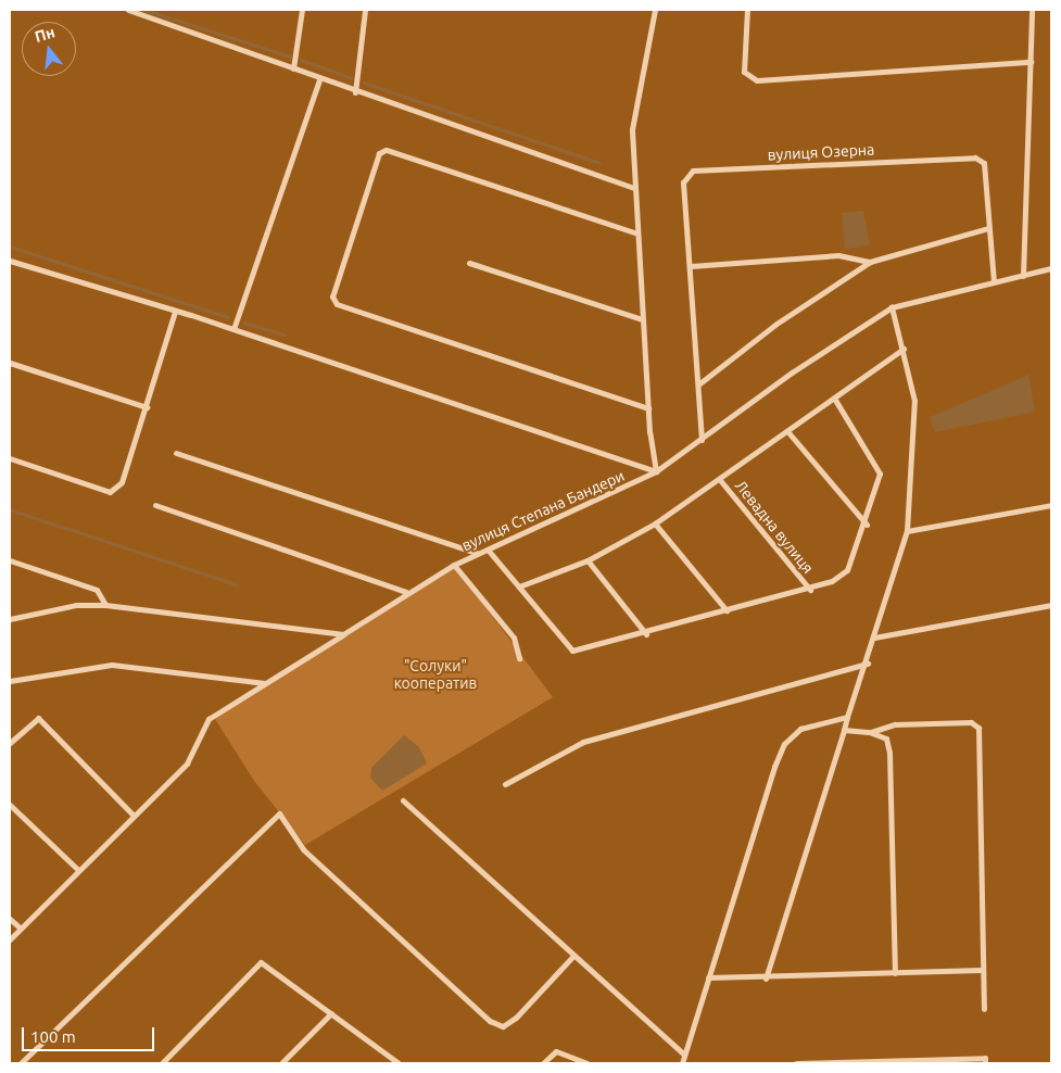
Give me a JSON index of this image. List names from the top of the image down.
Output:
{
  "streets": {
    "street": ["вулиця Озерна", "вулиця Степана Бандери", "Левадна вулиця"]
  },
  "crossings": [
    ["вулиця Озерна", "вулиця Степана Бандери"],
    ["вулиця Степана Бандери", "Левадна вулиця"]
  ],
  "parks": ["\"Солуки\" кооператив"],
  "scale_bar": "100 m",
  "north": "top"
}
